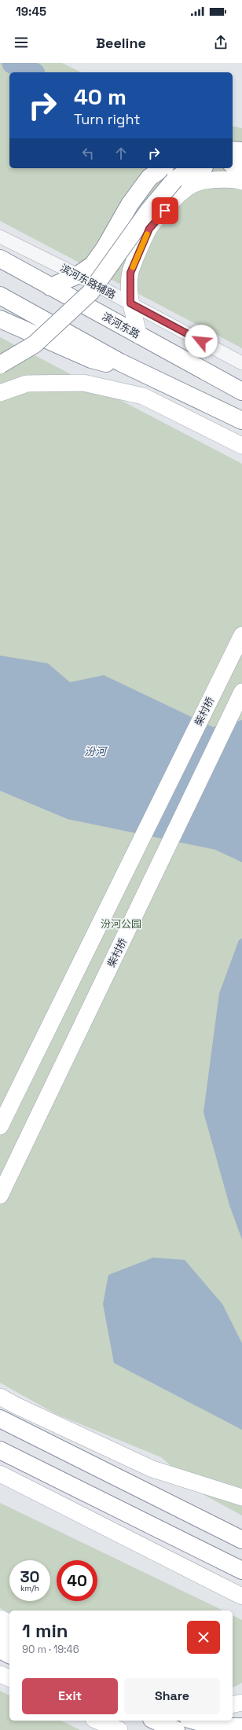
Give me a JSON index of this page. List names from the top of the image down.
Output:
{
  "streets": {
    "highway": ["滨河东路"],
    "main road": ["柴村桥"],
    "street": ["滨河东路辅路"]
  },
  "water": ["汾河"],
  "parks": ["汾河公园"],
  "page": {
    "status": "19:45",
    "header": "Beeline",
    "turn": ["40 m", "Turn right"],
    "speed": "30 km/h",
    "limit": "40",
    "heading": ["1 min", "90 m · 19:46"],
    "buttons": ["Exit", "Share"]
  }
}
